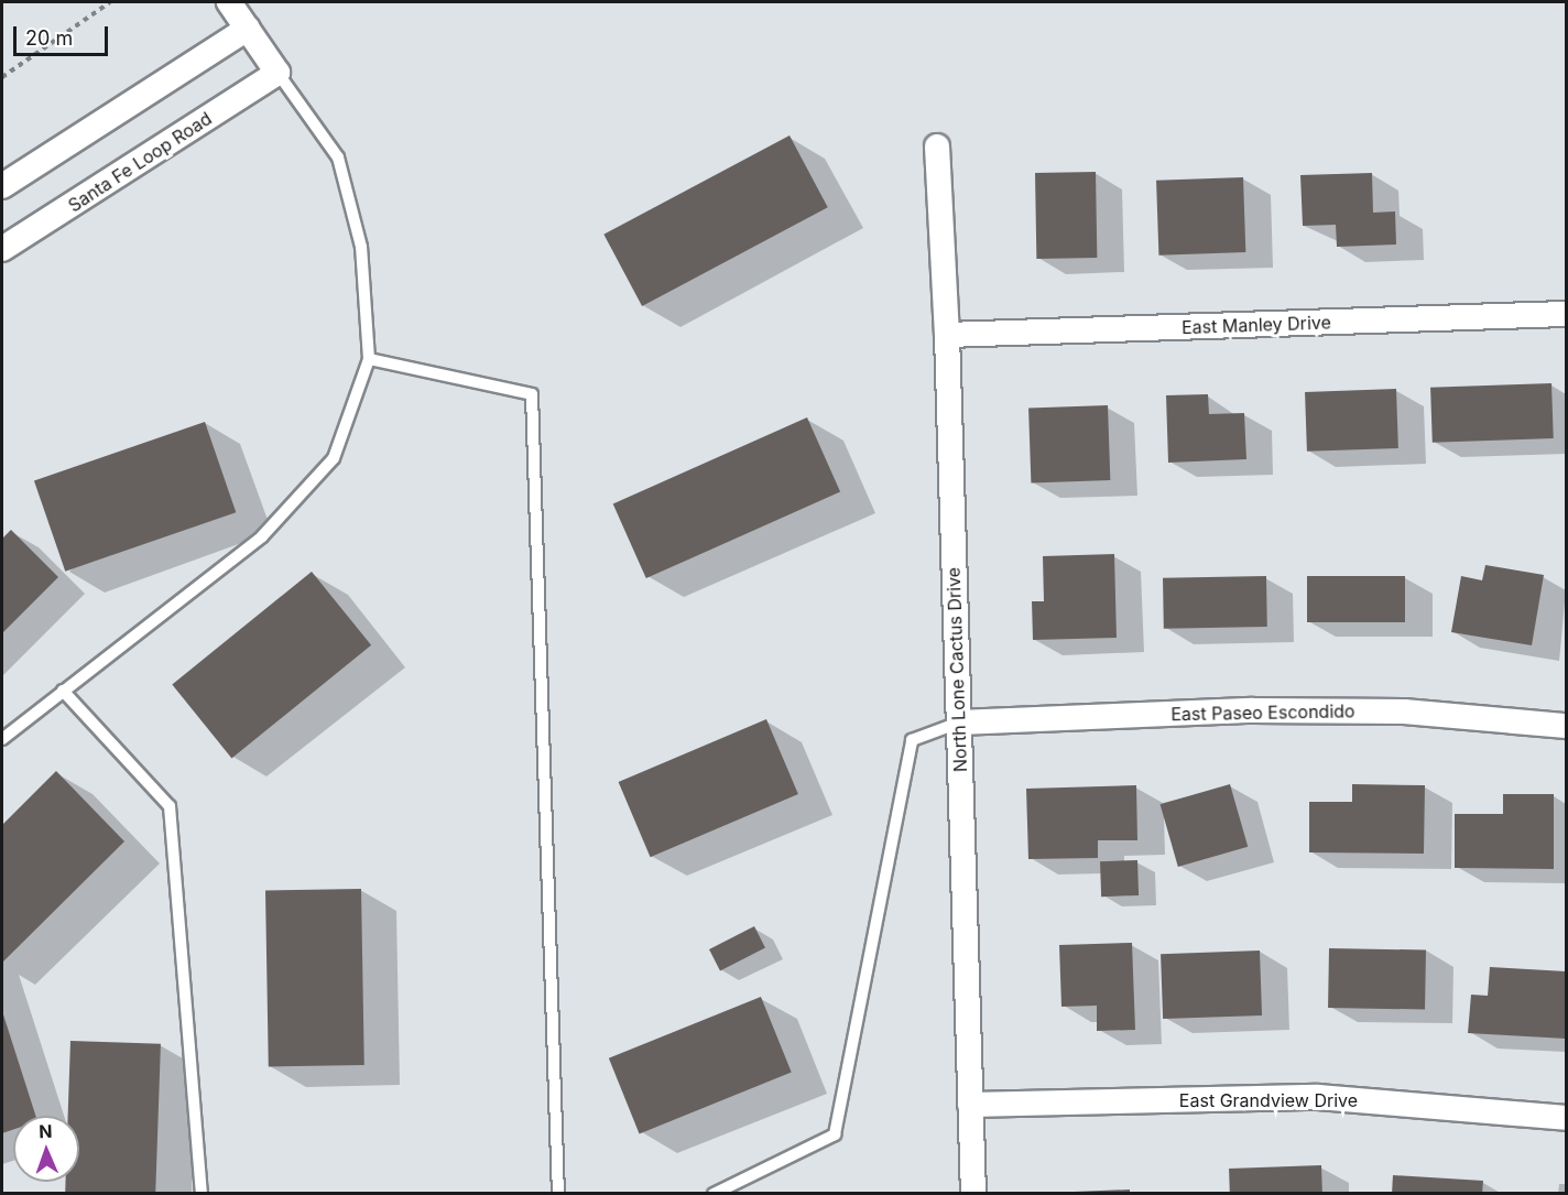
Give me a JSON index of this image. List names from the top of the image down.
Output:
{
  "streets": {
    "street": [
      "Santa Fe Loop Road",
      "East Manley Drive",
      "North Lone Cactus Drive",
      "East Paseo Escondido",
      "East Grandview Drive"
    ]
  },
  "crossings": [
    ["East Manley Drive", "North Lone Cactus Drive"],
    ["North Lone Cactus Drive", "East Paseo Escondido"],
    ["North Lone Cactus Drive", "East Grandview Drive"]
  ],
  "scale_bar": "20 m",
  "north": "top"
}
